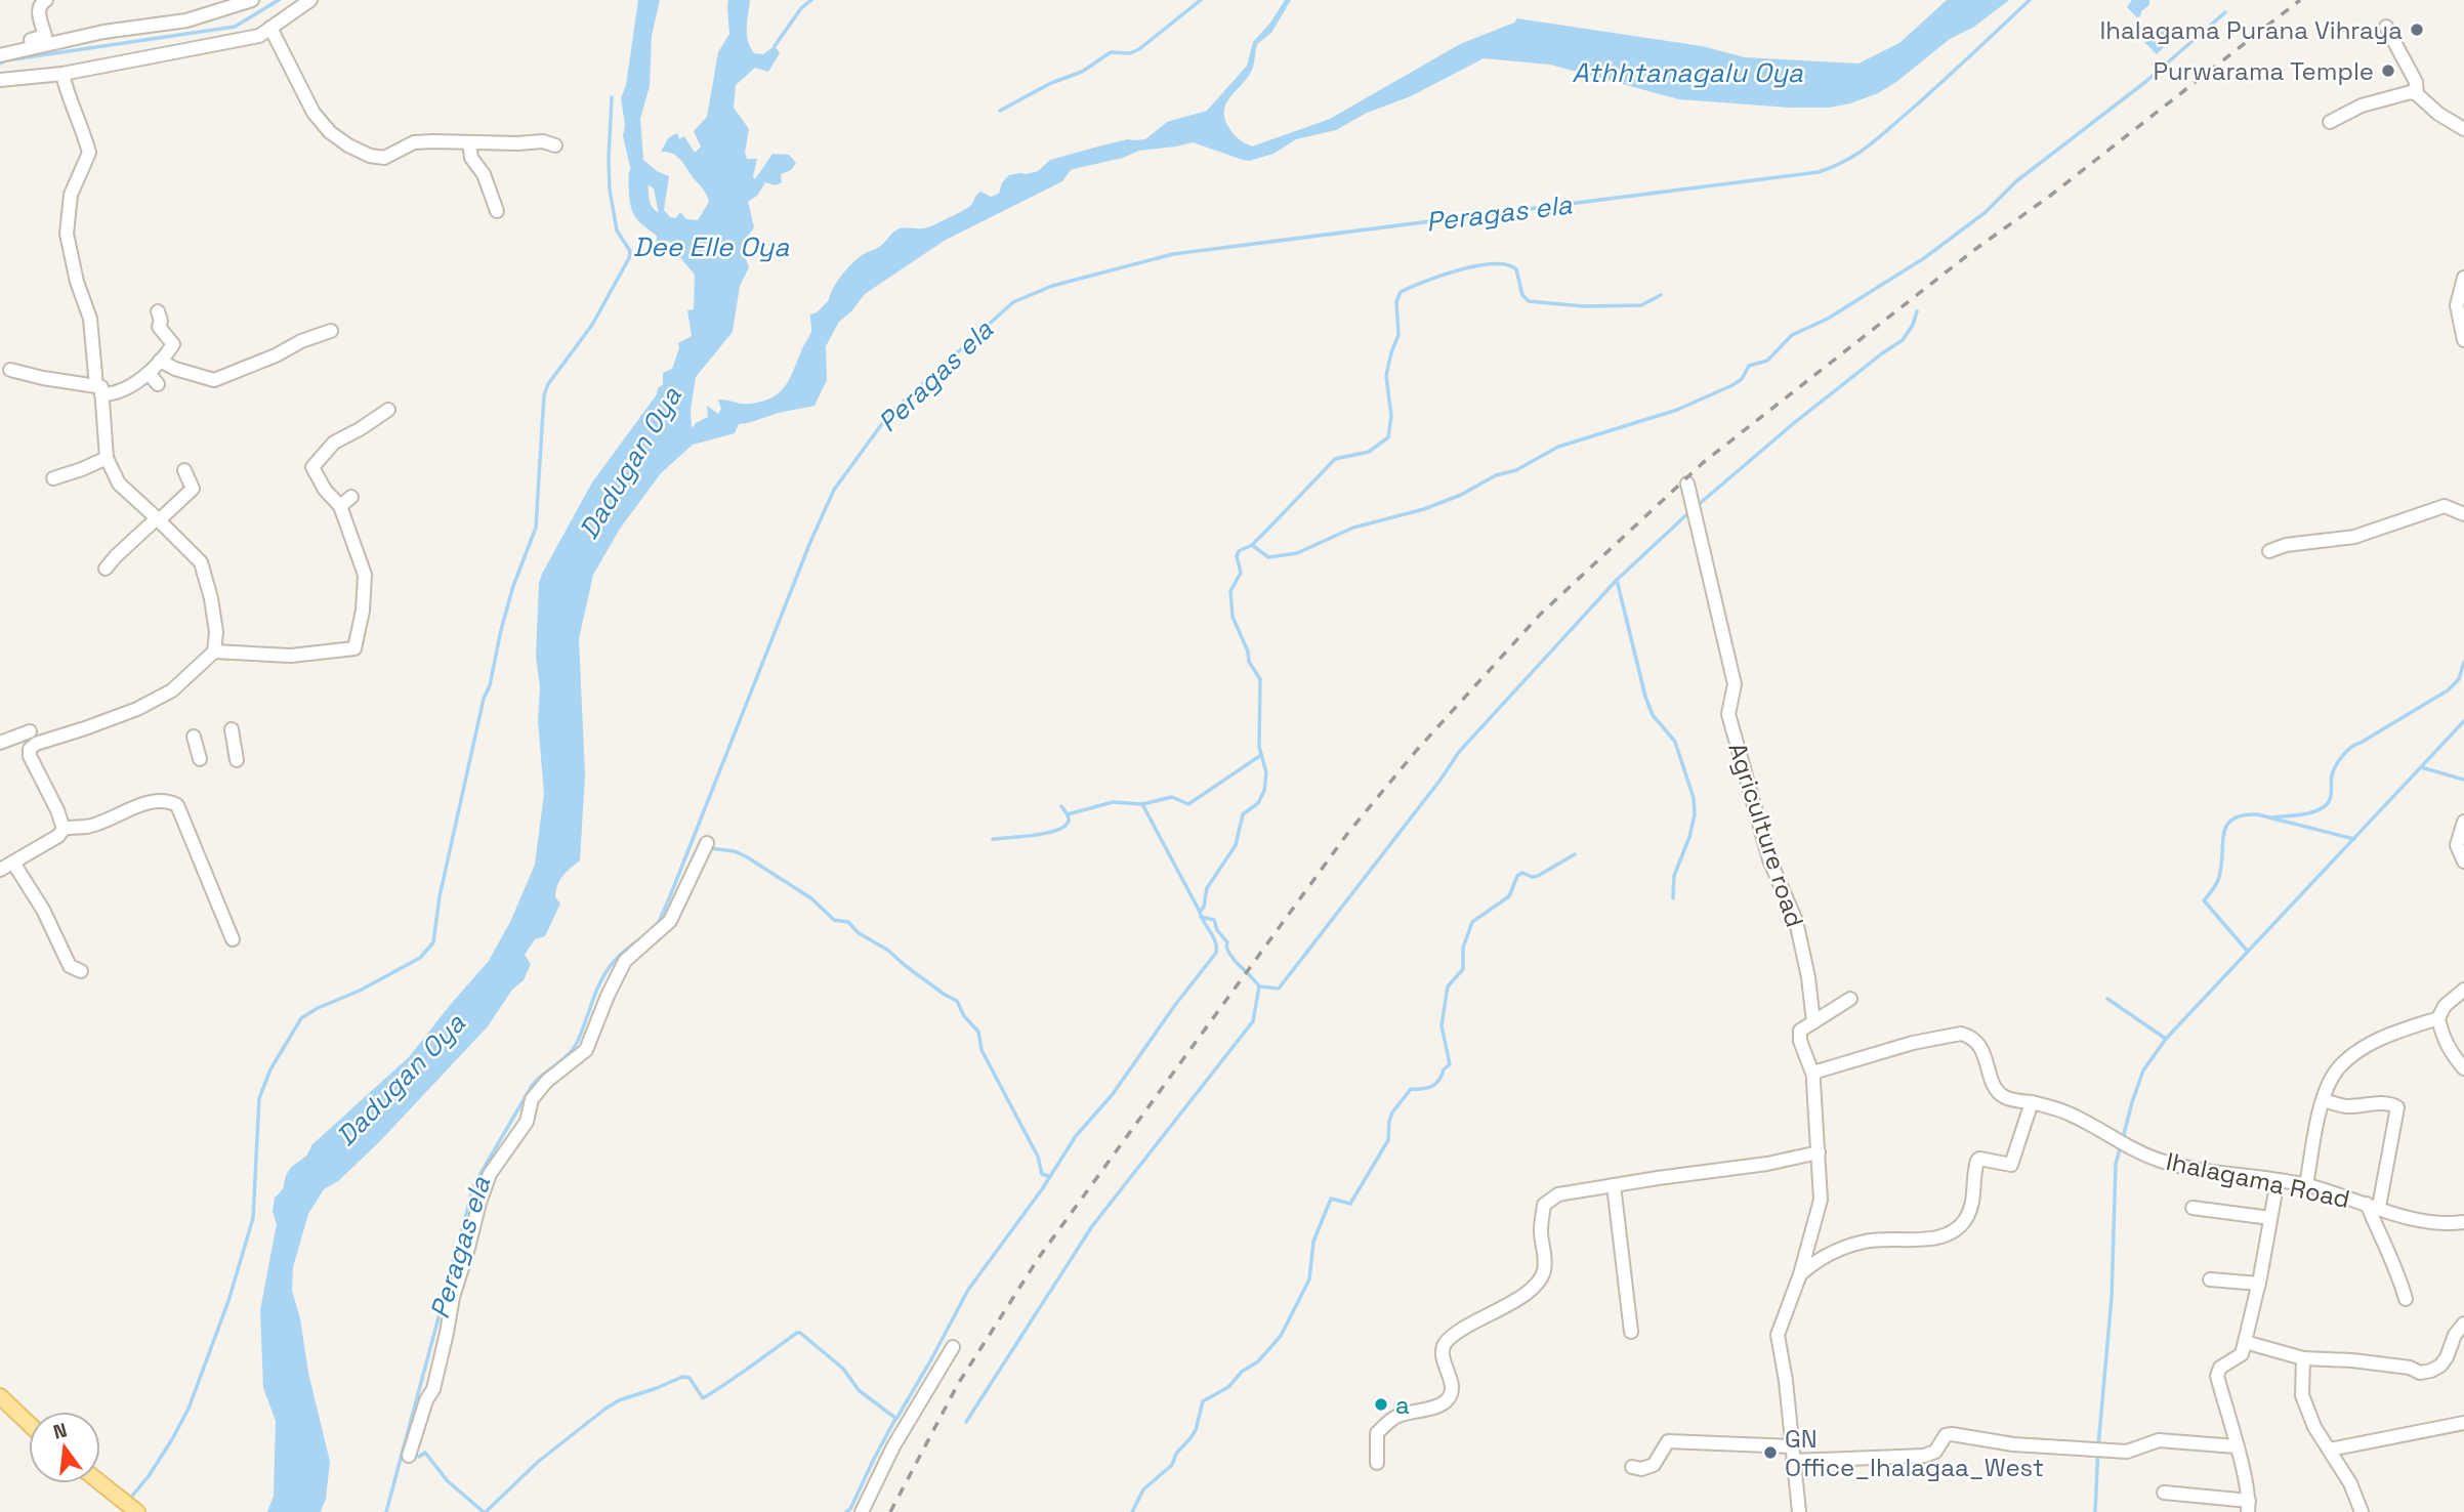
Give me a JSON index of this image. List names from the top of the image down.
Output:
{
  "streets": {
    "street": ["Agriculture road", "Ihalagama Road"]
  },
  "water": [
    "Athhtanagalu Oya",
    "Peragas ela",
    "Dee Elle Oya",
    "Dadugan Oya"
  ],
  "places": [
    "Ihalagama Purana Vihraya",
    "Purwarama Temple",
    "a",
    "GN Office_Ihalagaa_West"
  ],
  "north": "top"
}
